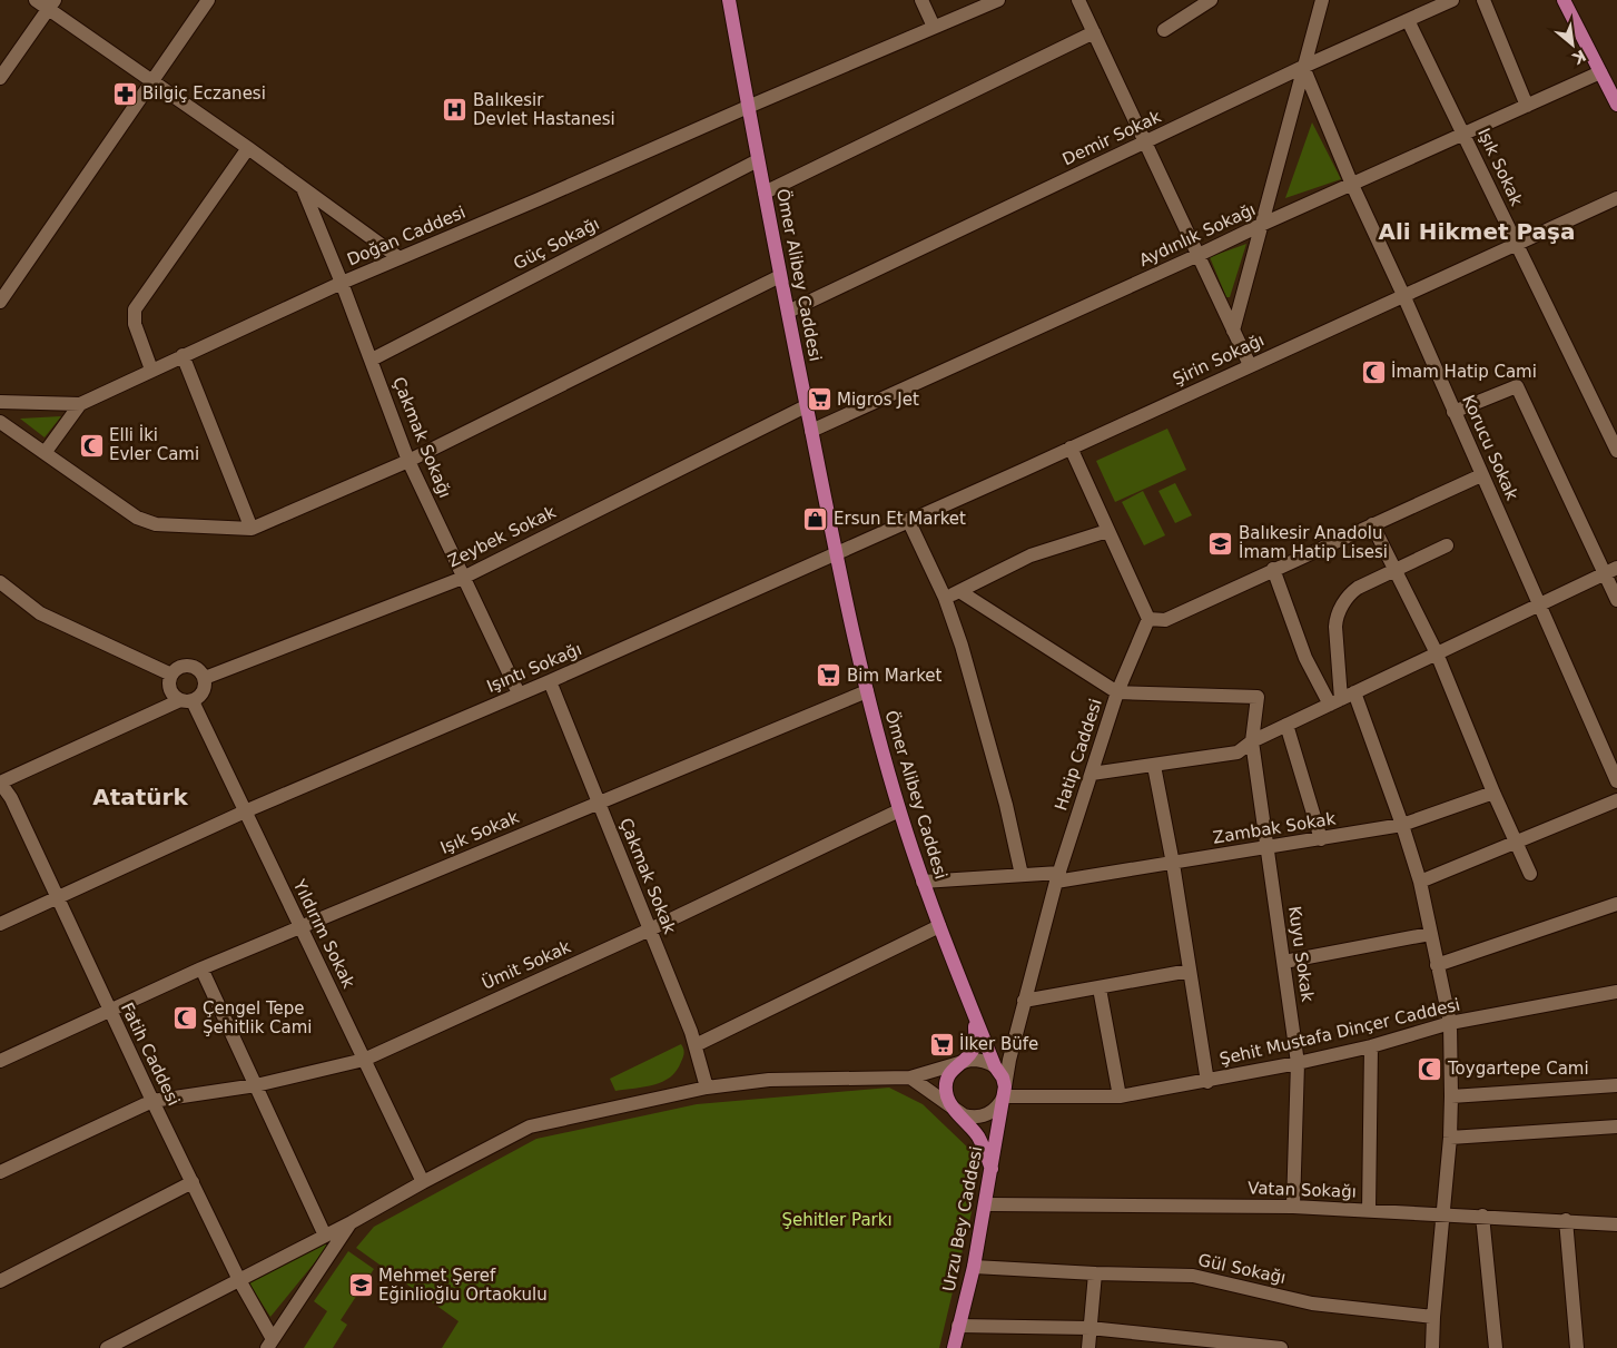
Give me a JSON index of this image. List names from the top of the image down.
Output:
{
  "streets": {
    "main road": ["Ömer Alibey Caddesi", "Urzu Bey Caddesi"],
    "street": [
      "Demir Sokak",
      "Işık Sokak",
      "Aydınlık Sokağı",
      "Doğan Caddesi",
      "Güç Sokağı",
      "Şirin Sokağı",
      "Çakmak Sokağı",
      "Korucu Sokak",
      "Zeybek Sokak",
      "Işıntı Sokağı",
      "Hatip Caddesi",
      "Zambak Sokak",
      "Çakmak Sokak",
      "Yıldırım Sokak",
      "Kuyu Sokak",
      "Ümit Sokak",
      "Şehit Mustafa Dinçer Caddesi",
      "Fatih Caddesi",
      "Vatan Sokağı",
      "Gül Sokağı"
    ]
  },
  "crossings": [
    ["Demir Sokak", "Işık Sokak"],
    ["Demir Sokak", "Ömer Alibey Caddesi"],
    ["Demir Sokak", "Korucu Sokak"],
    ["Işık Sokak", "Aydınlık Sokağı"],
    ["Işık Sokak", "Ömer Alibey Caddesi"],
    ["Işık Sokak", "Şirin Sokağı"],
    ["Işık Sokak", "Çakmak Sokak"],
    ["Işık Sokak", "Yıldırım Sokak"],
    ["Işık Sokak", "Fatih Caddesi"],
    ["Aydınlık Sokağı", "Ömer Alibey Caddesi"],
    ["Aydınlık Sokağı", "Korucu Sokak"],
    ["Doğan Caddesi", "Ömer Alibey Caddesi"],
    ["Doğan Caddesi", "Çakmak Sokağı"],
    ["Güç Sokağı", "Ömer Alibey Caddesi"],
    ["Güç Sokağı", "Çakmak Sokağı"],
    ["Ömer Alibey Caddesi", "Şirin Sokağı"],
    ["Ömer Alibey Caddesi", "Zeybek Sokak"],
    ["Ömer Alibey Caddesi", "Işıntı Sokağı"],
    ["Ömer Alibey Caddesi", "Hatip Caddesi"],
    ["Ömer Alibey Caddesi", "Zambak Sokak"],
    ["Ömer Alibey Caddesi", "Ümit Sokak"],
    ["Ömer Alibey Caddesi", "Şehit Mustafa Dinçer Caddesi"],
    ["Ömer Alibey Caddesi", "Urzu Bey Caddesi"],
    ["Şirin Sokağı", "Korucu Sokak"],
    ["Şirin Sokağı", "Işıntı Sokağı"],
    ["Çakmak Sokağı", "Zeybek Sokak"],
    ["Çakmak Sokağı", "Işıntı Sokağı"],
    ["Zeybek Sokak", "Yıldırım Sokak"],
    ["Işıntı Sokağı", "Çakmak Sokak"],
    ["Işıntı Sokağı", "Yıldırım Sokak"],
    ["Işıntı Sokağı", "Fatih Caddesi"],
    ["Hatip Caddesi", "Zambak Sokak"],
    ["Hatip Caddesi", "Kuyu Sokak"],
    ["Hatip Caddesi", "Şehit Mustafa Dinçer Caddesi"],
    ["Hatip Caddesi", "Urzu Bey Caddesi"],
    ["Zambak Sokak", "Kuyu Sokak"],
    ["Çakmak Sokak", "Ümit Sokak"],
    ["Yıldırım Sokak", "Ümit Sokak"],
    ["Kuyu Sokak", "Şehit Mustafa Dinçer Caddesi"],
    ["Kuyu Sokak", "Vatan Sokağı"],
    ["Ümit Sokak", "Fatih Caddesi"],
    ["Şehit Mustafa Dinçer Caddesi", "Urzu Bey Caddesi"],
    ["Vatan Sokağı", "Urzu Bey Caddesi"],
    ["Urzu Bey Caddesi", "Gül Sokağı"]
  ],
  "districts": ["Ali Hikmet Paşa", "Atatürk"],
  "parks": ["Şehitler Parkı"],
  "places": {
    "pharmacy": ["Bilgiç Eczanesi"],
    "hospital": ["Balıkesir Devlet Hastanesi"],
    "mosque": [
      "İmam Hatip Cami",
      "Elli İki Evler Cami",
      "Çengel Tepe Şehitlik Cami",
      "Toygartepe Cami"
    ],
    "supermarket": ["Migros Jet", "Bim Market", "İlker Büfe"],
    "shop": ["Ersun Et Market"],
    "school or university": ["Balıkesir Anadolu İmam Hatip Lisesi", "Mehmet Şeref Eğinlioğlu Ortaokulu"]
  },
  "north": "bottom right"
}
